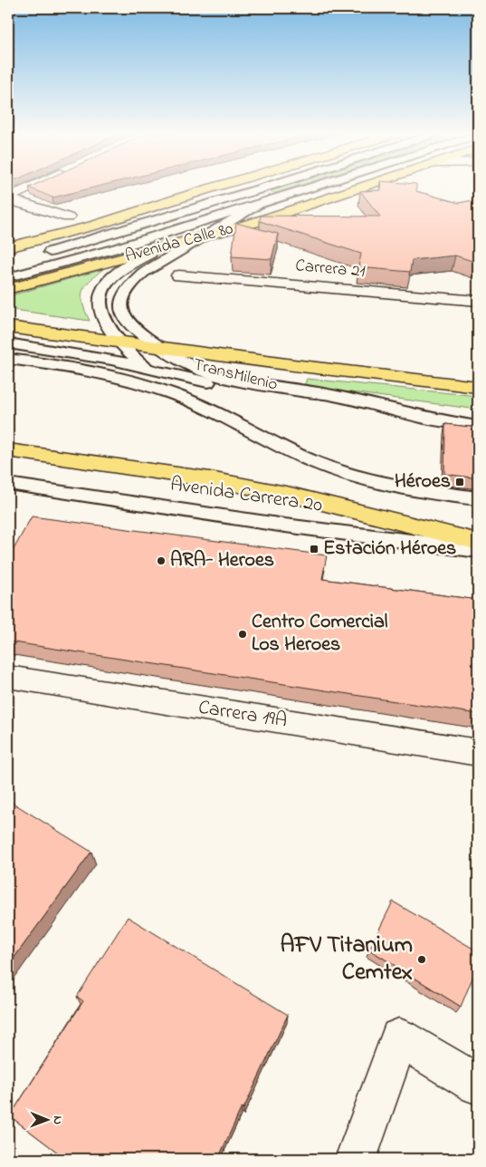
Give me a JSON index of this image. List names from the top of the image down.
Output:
{
  "streets": {
    "highway": ["Avenida Calle 80"],
    "street": ["Carrera 21", "Carrera 19A"],
    "lane": ["TransMilenio", "Avenida Carrera 20"]
  },
  "crossings": [
    ["Avenida Calle 80", "TransMilenio"]
  ],
  "places": {
    "transit": ["Héroes", "Estación Héroes"],
    "other": ["ARA- Heroes", "Centro Comercial Los Heroes", "AFV Titanium Cemtex"]
  },
  "north": "right"
}
